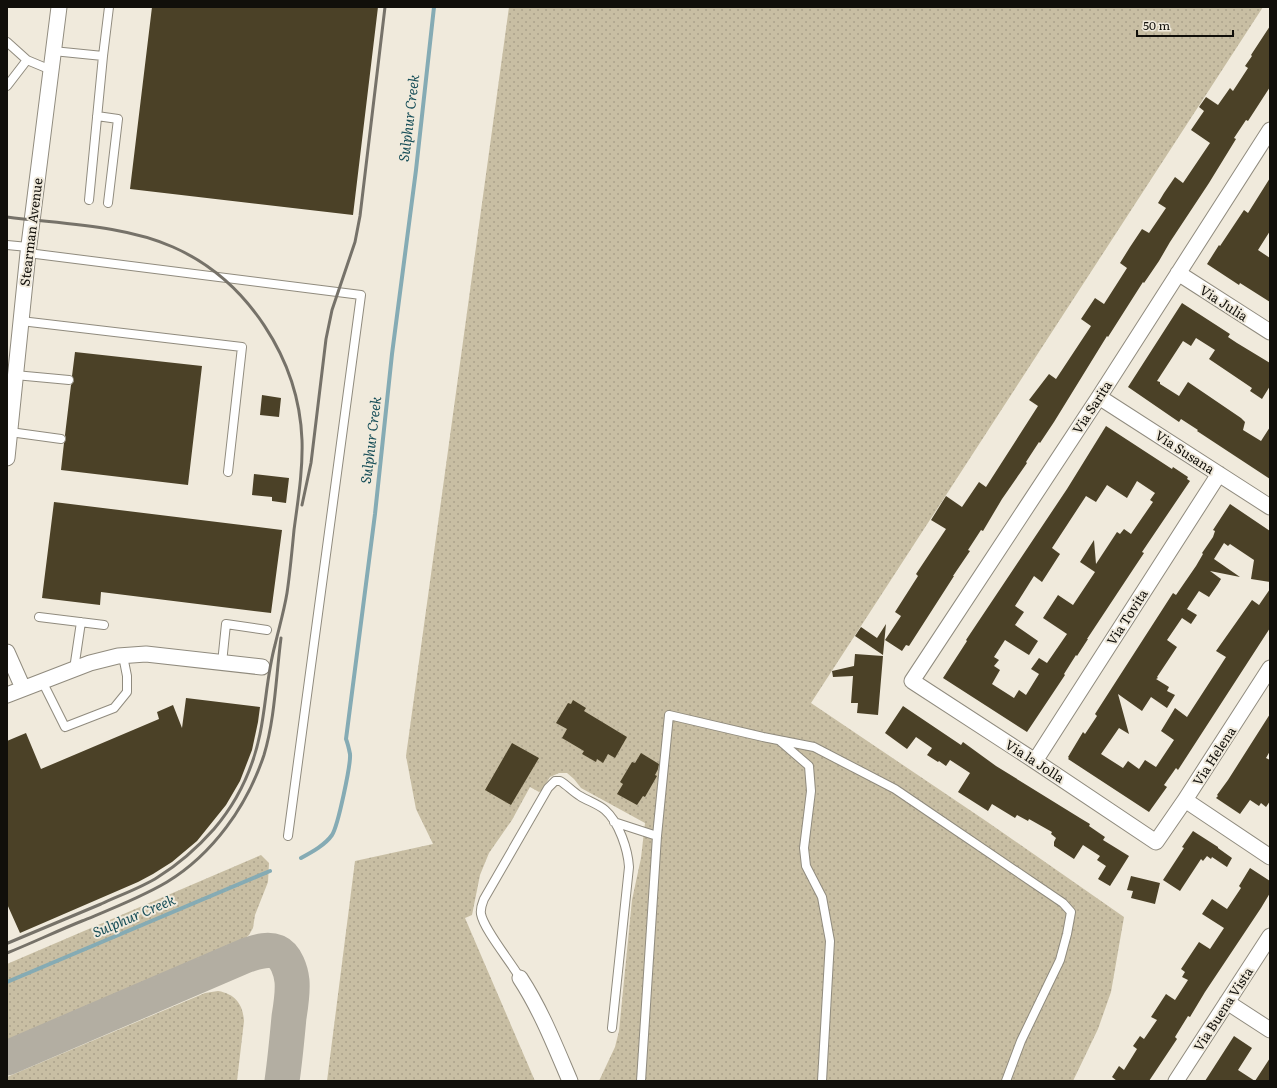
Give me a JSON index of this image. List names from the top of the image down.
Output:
{
  "streets": {
    "street": [
      "Stearman Avenue",
      "Via Julia",
      "Via Sarita",
      "Via Susana",
      "Via Tovita",
      "Via Helena",
      "Via la Jolla",
      "Via Buena Vista"
    ]
  },
  "crossings": [
    ["Via Julia", "Via Sarita"],
    ["Via Sarita", "Via Susana"],
    ["Via Sarita", "Via la Jolla"],
    ["Via Susana", "Via Tovita"],
    ["Via Tovita", "Via la Jolla"],
    ["Via Helena", "Via la Jolla"]
  ],
  "water": ["Sulphur Creek"],
  "scale_bar": "50 m"
}
